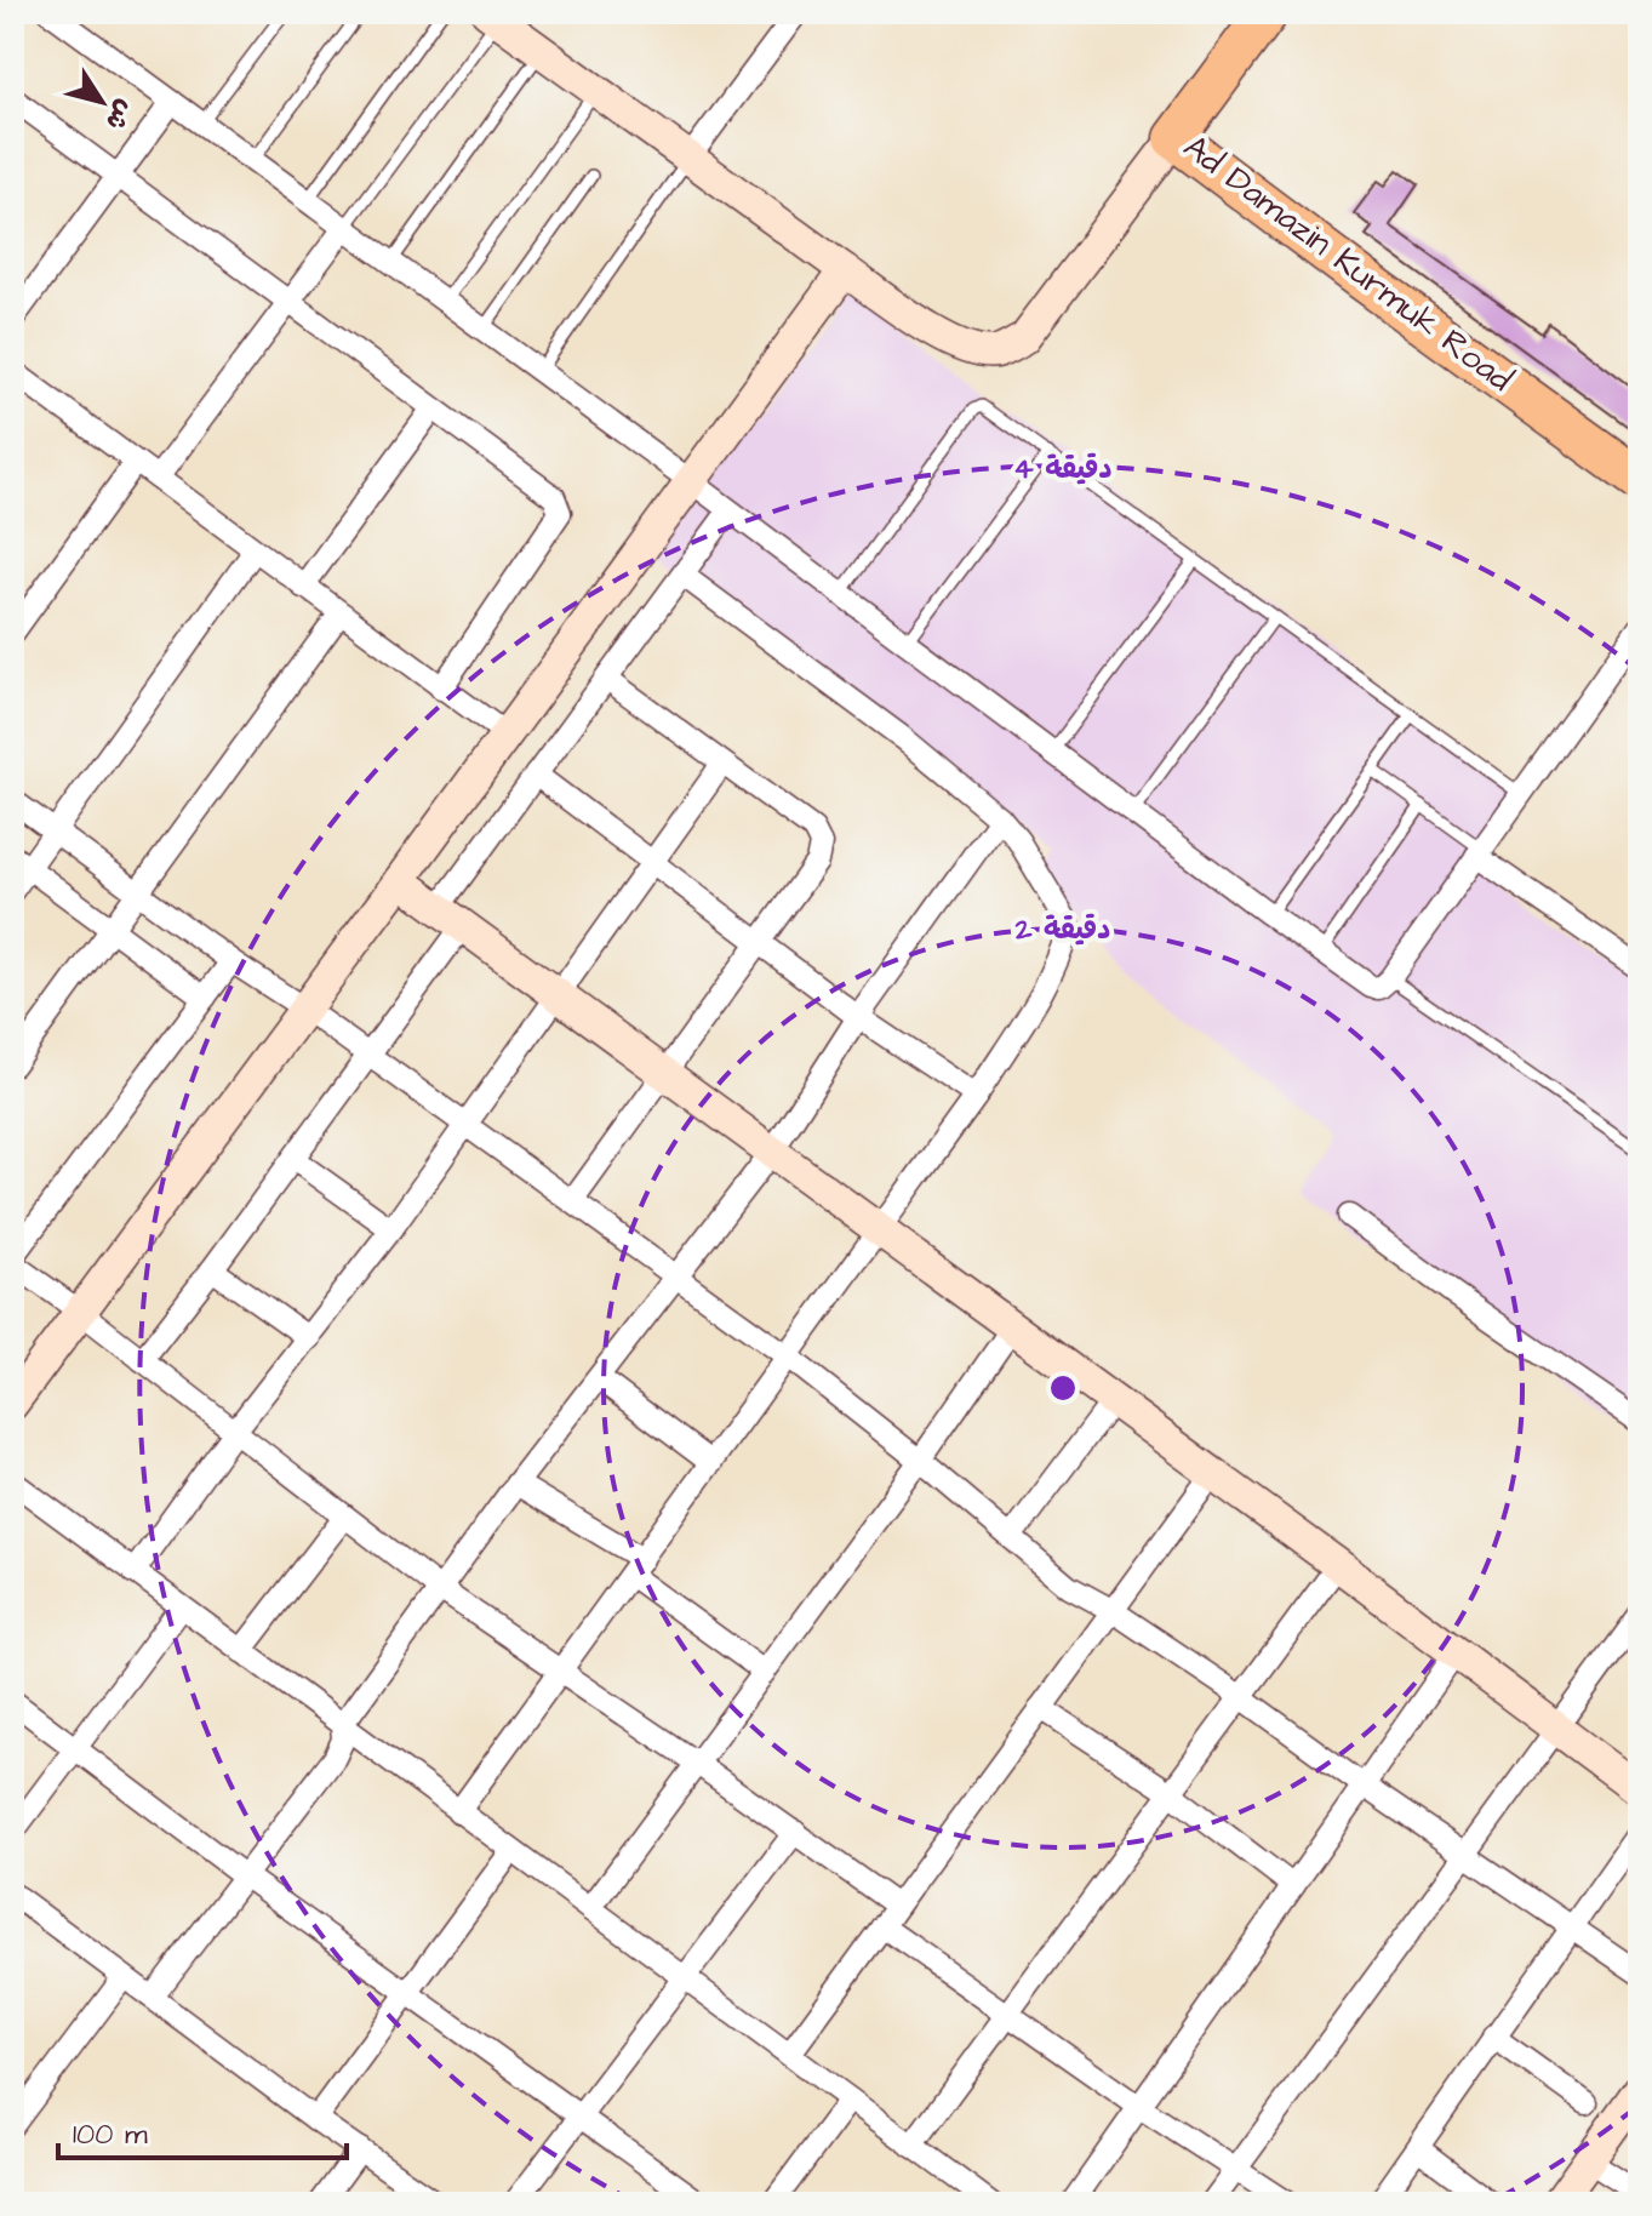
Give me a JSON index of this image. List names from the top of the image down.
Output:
{
  "streets": {
    "highway": ["Ad Damazin Kurmuk Road"]
  },
  "scale_bar": "100 m",
  "north": "bottom right",
  "rings": ["4 دقيقة", "2 دقيقة"]
}
